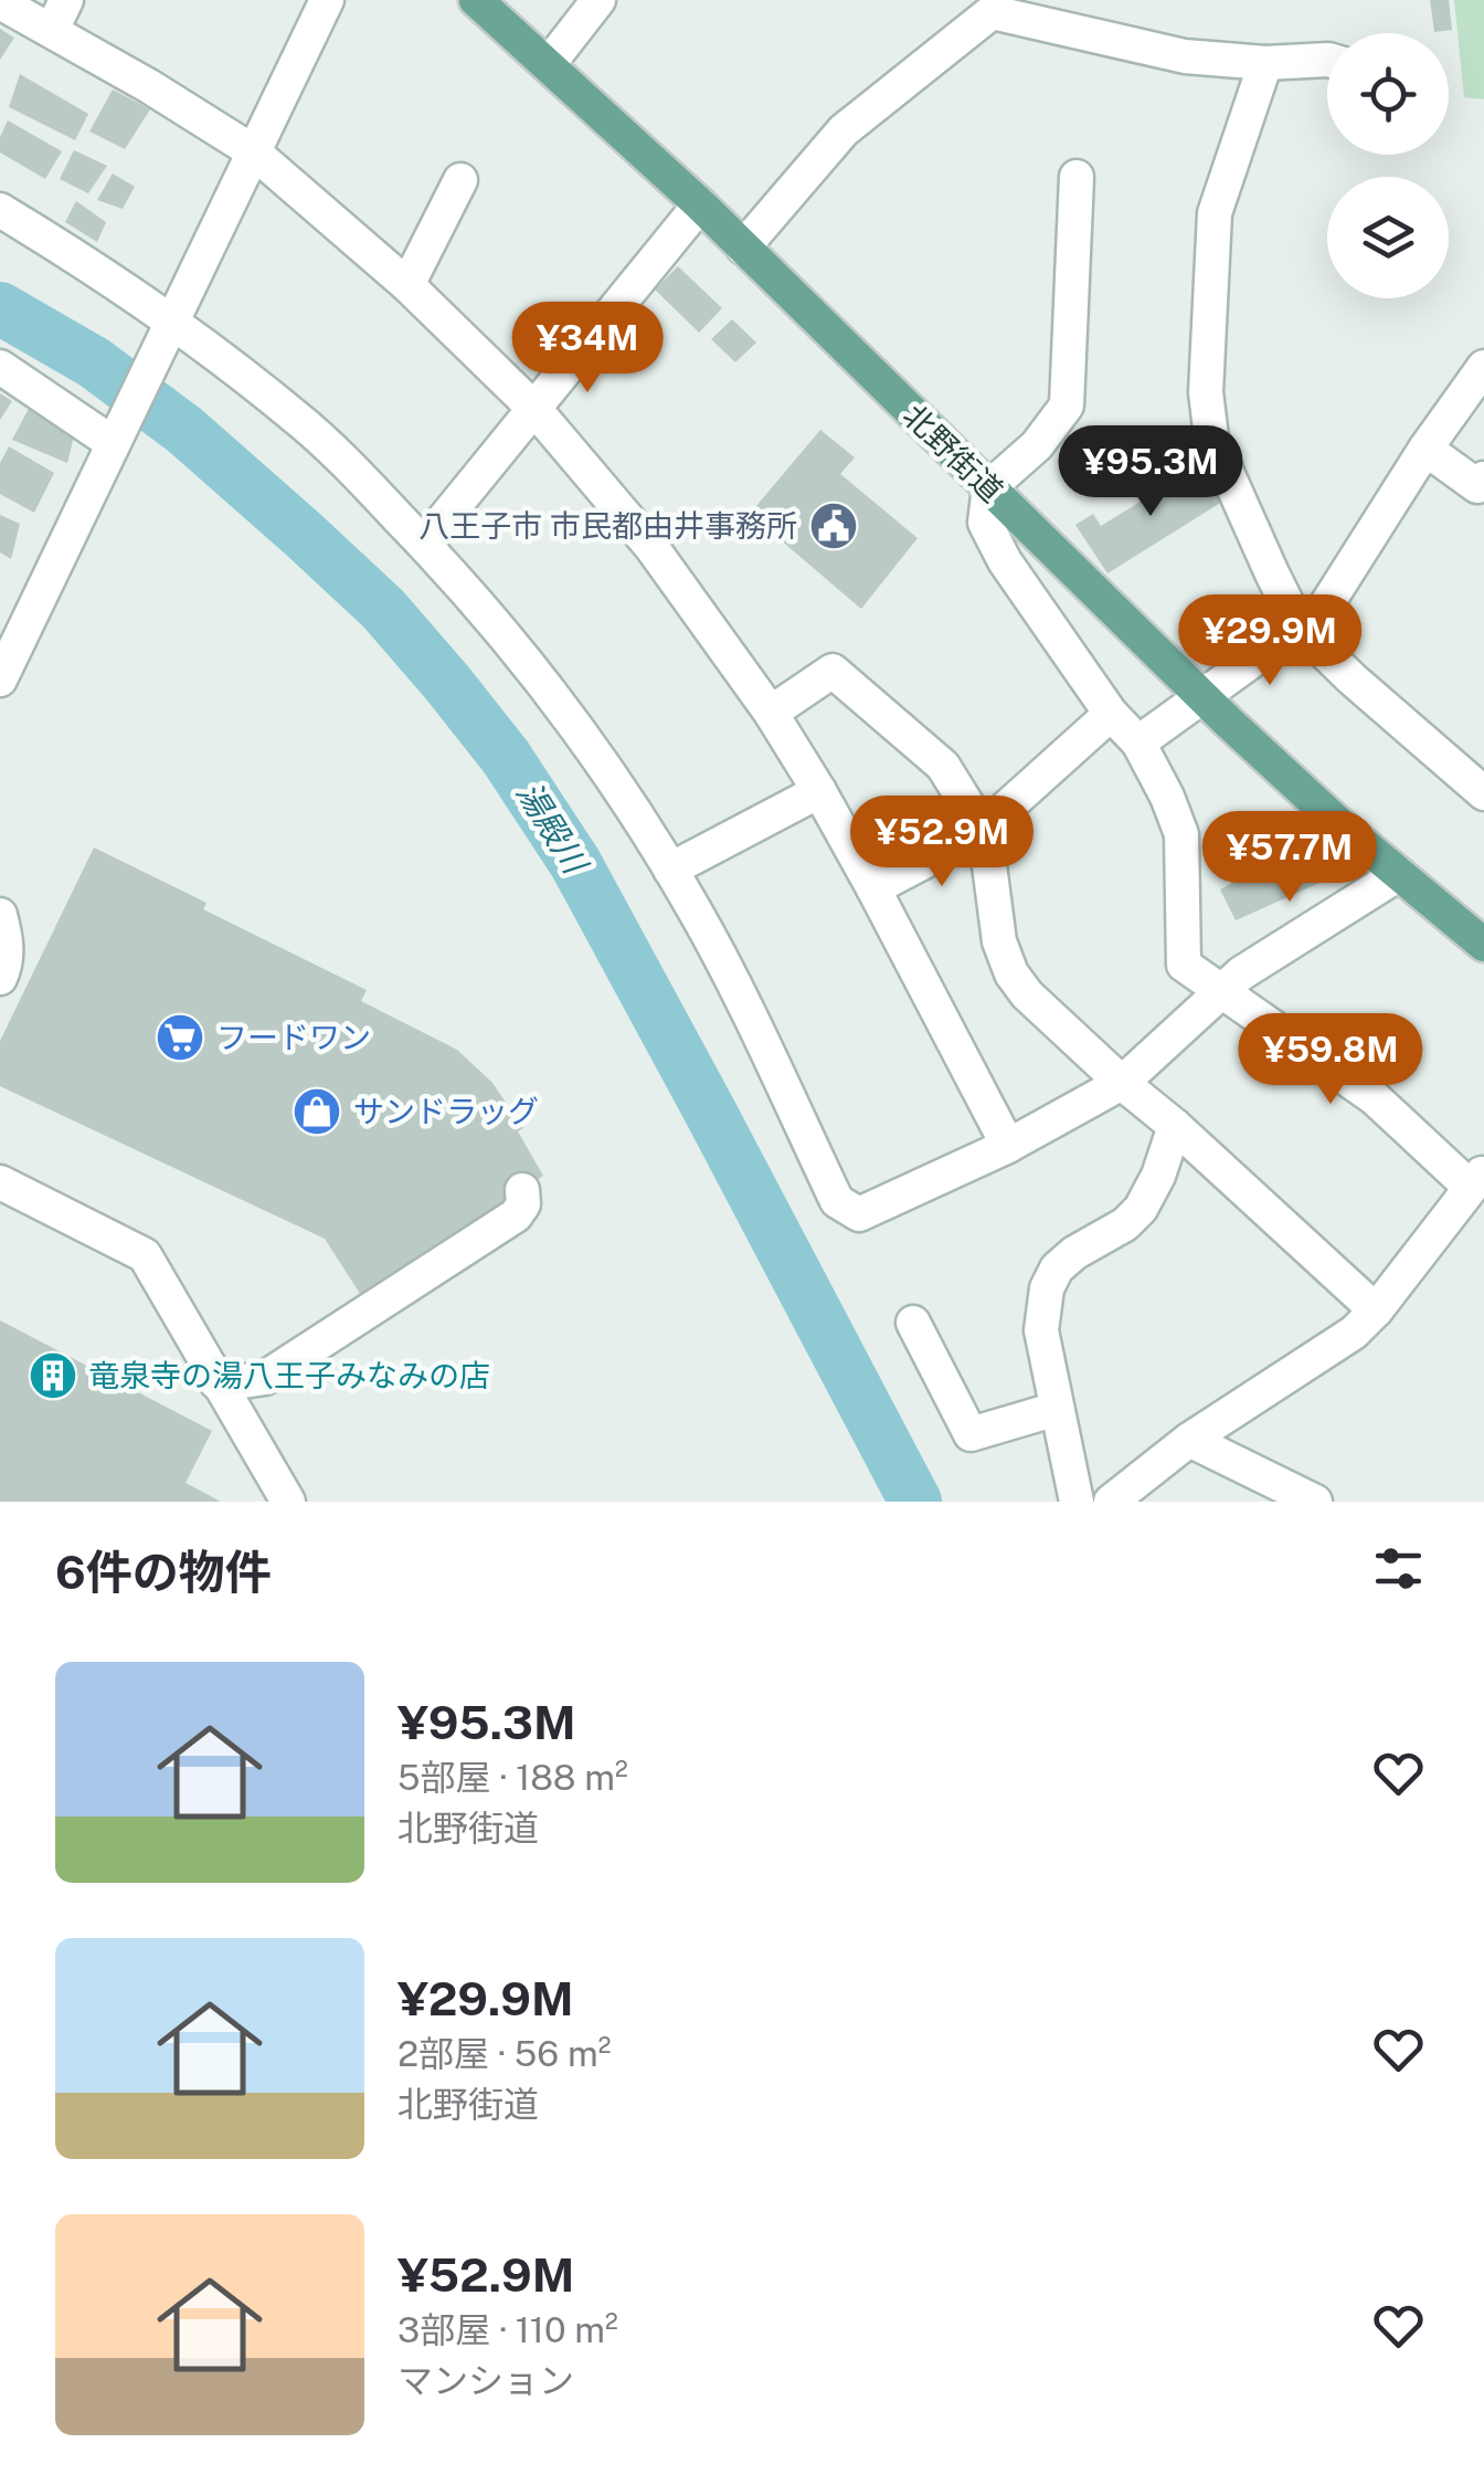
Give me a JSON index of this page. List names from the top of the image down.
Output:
{
  "streets": {
    "main road": ["北野街道"]
  },
  "water": ["湯殿川"],
  "places": {
    "public building": ["八王子市 市民都由井事務所"],
    "supermarket": ["フードワン"],
    "shop": ["サンドラッグ"],
    "building": ["竜泉寺の湯八王子みなみの店"]
  },
  "page": {
    "price": [
      "¥34M",
      "¥95.3M",
      "¥29.9M",
      "¥52.9M",
      "¥57.7M",
      "¥59.8M"
    ],
    "heading": "6件の物件",
    "list": [
      {
        "name": "¥95.3M",
        "note": "5部屋 · 188 m² · 北野街道"
      },
      {
        "name": "¥29.9M",
        "note": "2部屋 · 56 m² · 北野街道"
      },
      {
        "name": "¥52.9M",
        "note": "3部屋 · 110 m² · マンション"
      }
    ]
  }
}
